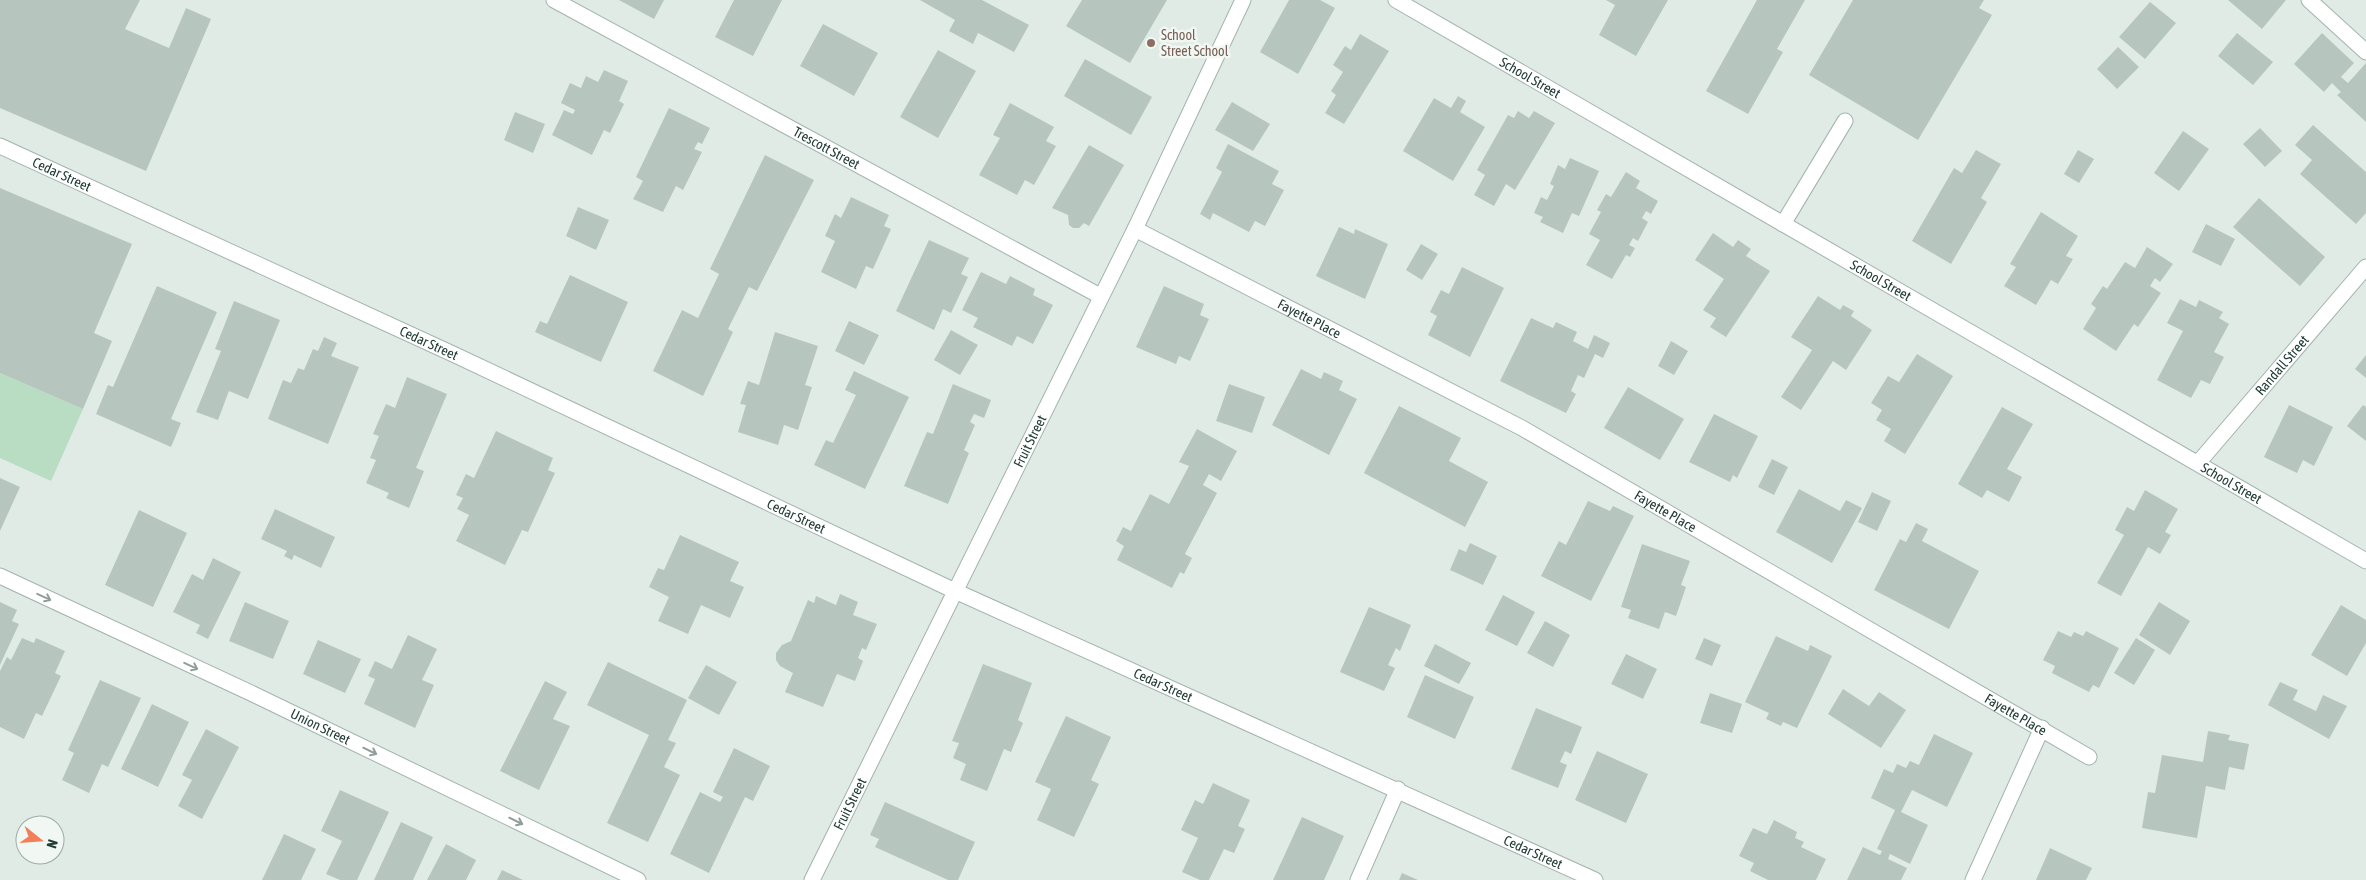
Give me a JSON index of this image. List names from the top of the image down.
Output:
{
  "streets": {
    "street": [
      "School Street",
      "Trescott Street",
      "Cedar Street",
      "Fayette Place",
      "Randall Street",
      "Fruit Street",
      "Union Street"
    ]
  },
  "crossings": [
    ["School Street", "Randall Street"],
    ["Trescott Street", "Fruit Street"],
    ["Cedar Street", "Fruit Street"],
    ["Fayette Place", "Fruit Street"]
  ],
  "one_way": ["Union Street"],
  "places": ["School Street School"],
  "north": "right"
}
